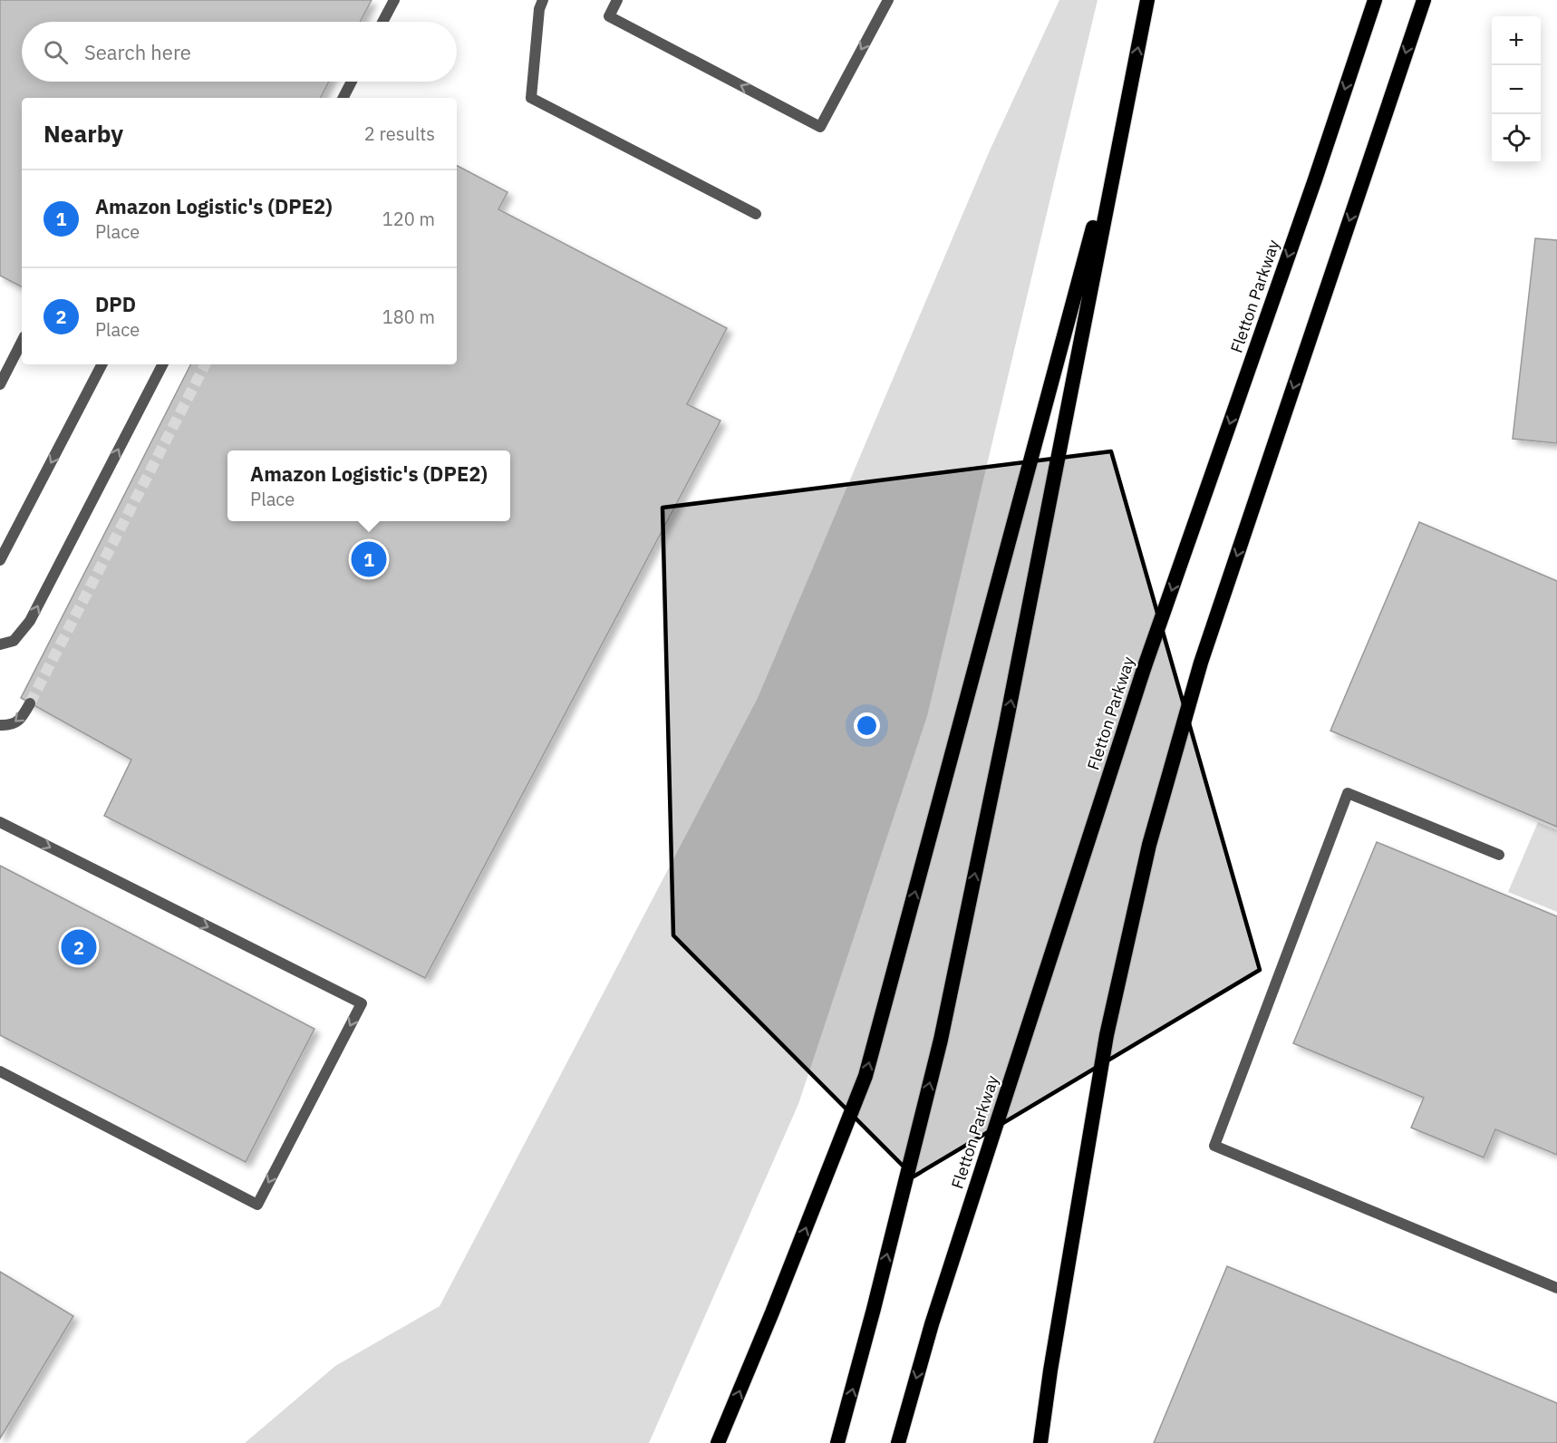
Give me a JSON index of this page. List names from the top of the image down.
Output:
{
  "streets": {
    "highway": ["Fletton Parkway"]
  },
  "page": {
    "map_buttons": ["+", "−"],
    "search": "Search here",
    "heading": ["Nearby", "2 results"],
    "list": [
      {
        "mark": "1",
        "name": "Amazon Logistic's (DPE2)",
        "note": "Place",
        "value": "120 m"
      },
      {
        "mark": "2",
        "name": "DPD",
        "note": "Place",
        "value": "180 m"
      }
    ],
    "popup": ["Amazon Logistic's (DPE2)", "Place"],
    "pins": ["1", "2"]
  }
}
